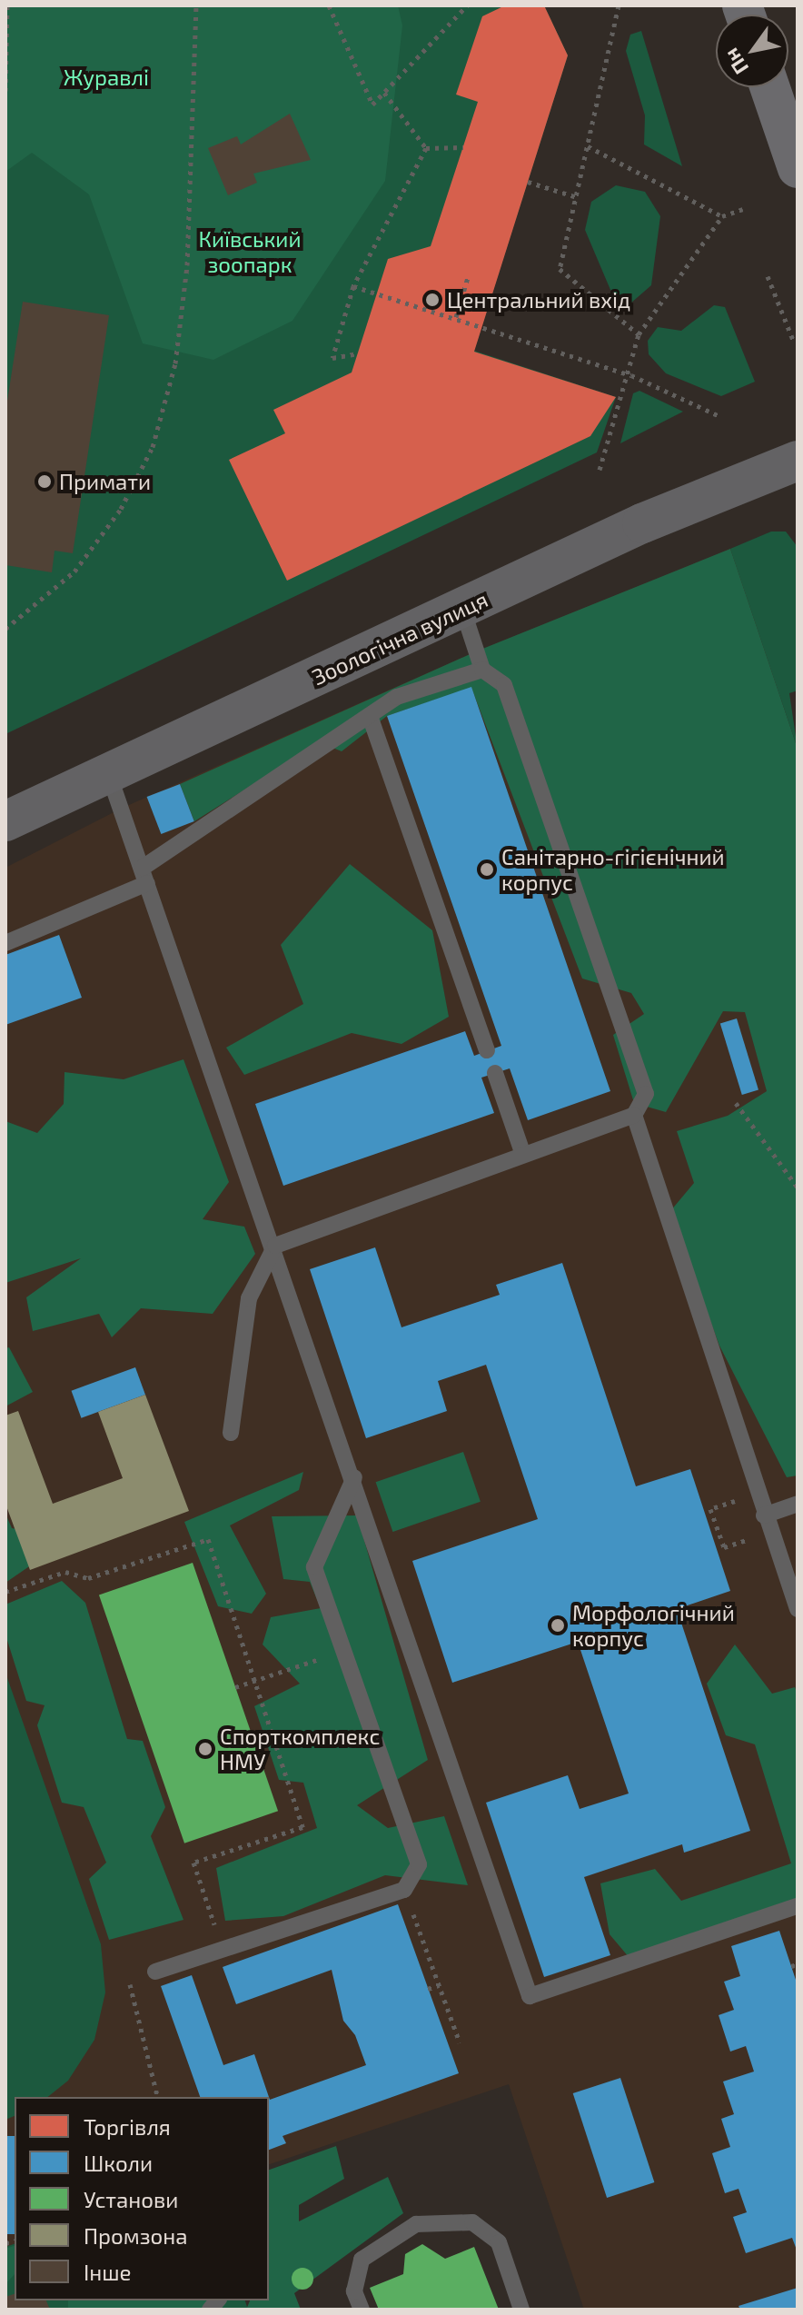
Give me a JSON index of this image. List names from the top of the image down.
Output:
{
  "streets": {
    "street": ["Зоологічна вулиця"]
  },
  "parks": ["Журавлі", "Київський зоопарк"],
  "places": [
    "Центральний вхід",
    "Примати",
    "Санітарно-гігієнічний корпус",
    "Морфологічний корпус",
    "Спорткомплекс НМУ"
  ],
  "legend": [
    "Торгівля",
    "Школи",
    "Установи",
    "Промзона",
    "Інше"
  ],
  "north": "bottom left"
}
